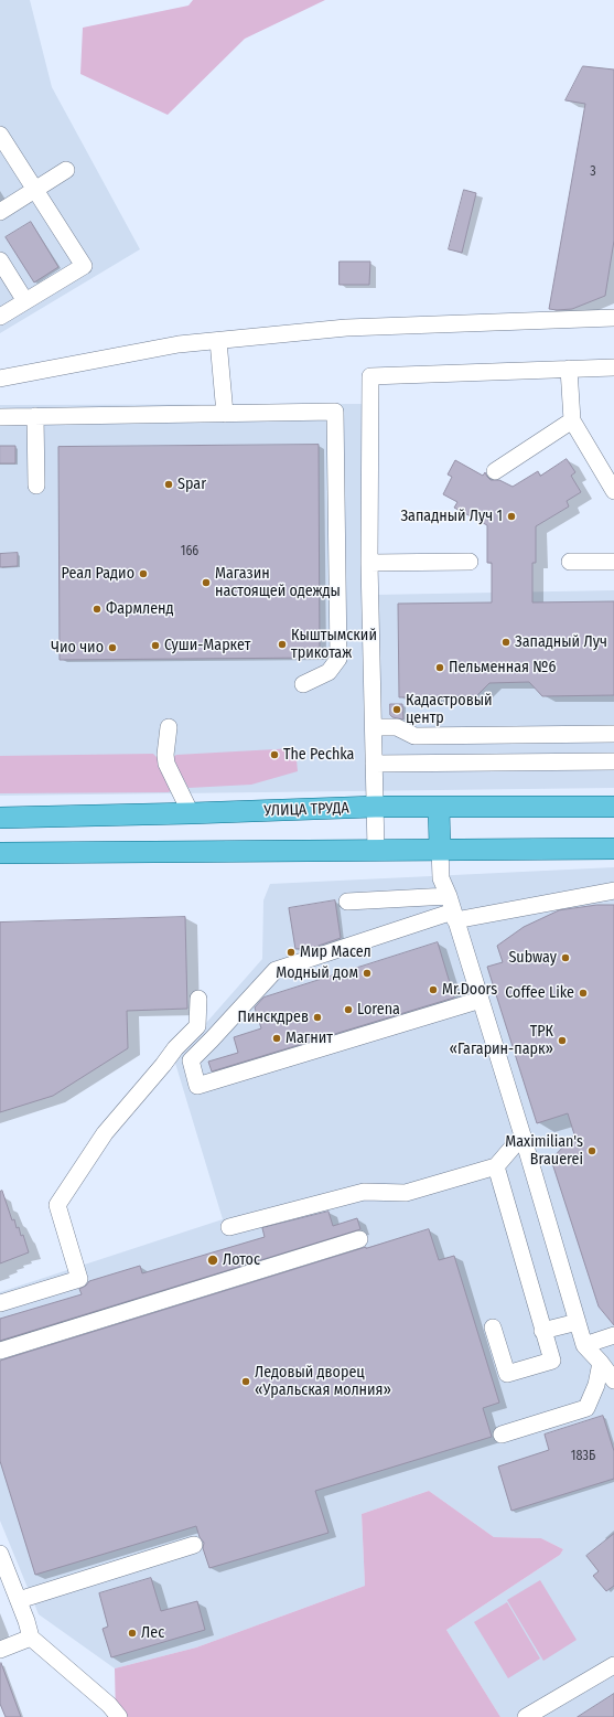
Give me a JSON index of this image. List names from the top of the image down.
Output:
{
  "streets": {
    "main road": ["УЛИЦА ТРУДА"]
  },
  "places": [
    "Spar",
    "Западный Луч 1",
    "Реал Радио",
    "Магазин настоящей одежды",
    "Фармленд",
    "Западный Луч",
    "Кыштымский трикотаж",
    "Суши-Маркет",
    "Чио чио",
    "Пельменная №6",
    "Кадастровый центр",
    "The Pechka",
    "Мир Масел",
    "Subway",
    "Модный дом",
    "Mr.Doors",
    "Coffee Like",
    "Lorena",
    "Пинскдрев",
    "Магнит",
    "ТРК «Гагарин-парк»",
    "Maximilian's Brauerei",
    "Лотос",
    "Ледовый дворец «Уральская молния»",
    "Лес"
  ],
  "house_numbers": ["3", "166", "183Б"]
}
